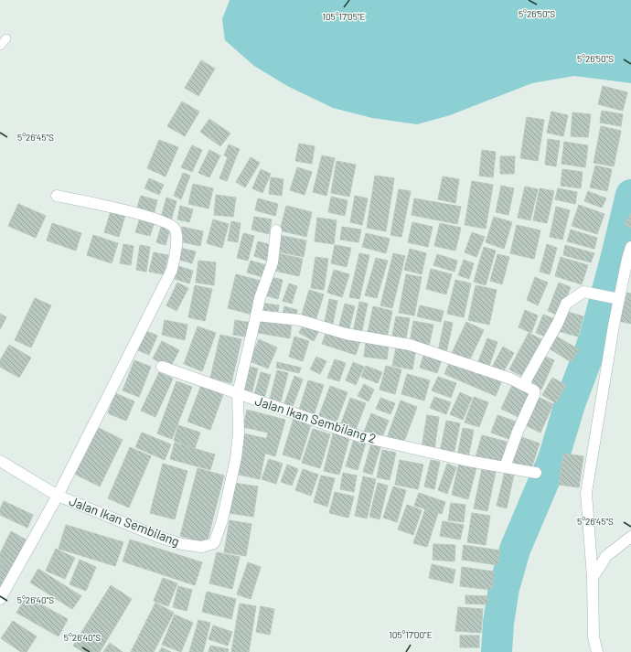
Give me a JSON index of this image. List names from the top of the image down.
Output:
{
  "streets": {
    "street": ["Jalan Ikan Sembilang 2", "Jalan Ikan Sembilang"]
  },
  "crossings": [
    ["Jalan Ikan Sembilang 2", "Jalan Ikan Sembilang"]
  ],
  "coordinates": [
    "5°26'50\"S",
    "105°17'05\"E",
    "5°26'45\"S",
    "5°26'40\"S",
    "105°17'00\"E"
  ]
}
